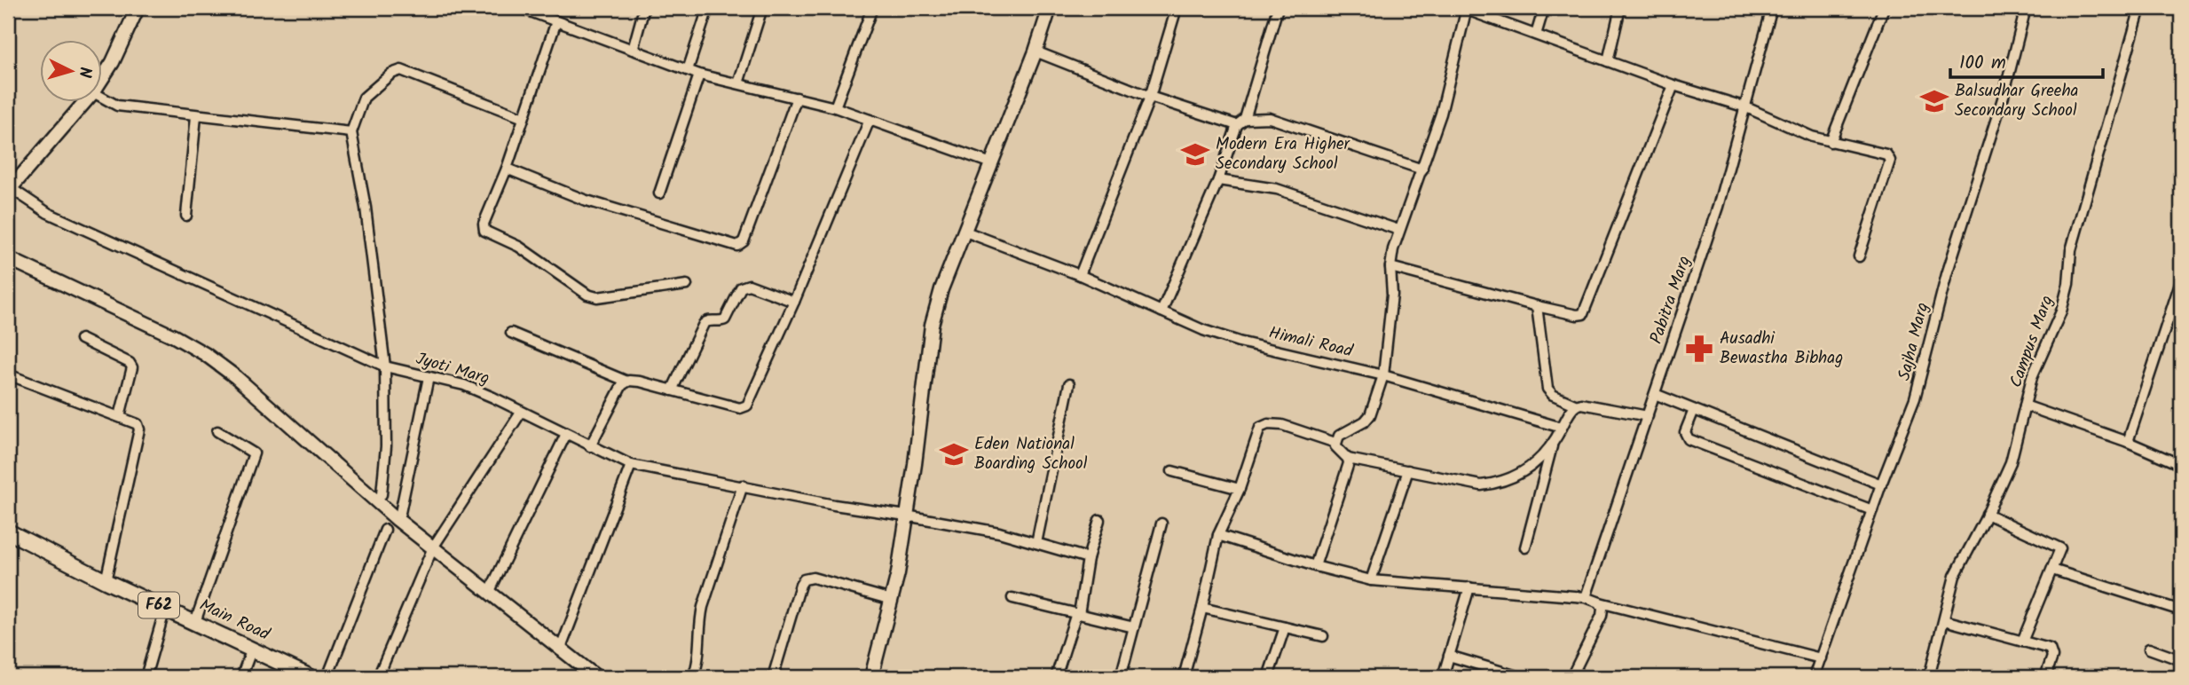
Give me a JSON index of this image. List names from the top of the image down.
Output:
{
  "streets": {
    "main road": ["F62", "Main Road"],
    "street": [
      "Pabitra Marg",
      "Sajha Marg",
      "Campus Marg",
      "Himali Road",
      "Jyoti Marg"
    ]
  },
  "places": {
    "school or university": ["Balsudhar Greeha Secondary School", "Modern Era Higher Secondary School", "Eden National Boarding School"],
    "pharmacy": ["Ausadhi Bewastha Bibhag"]
  },
  "scale_bar": "100 m",
  "north": "right"
}
